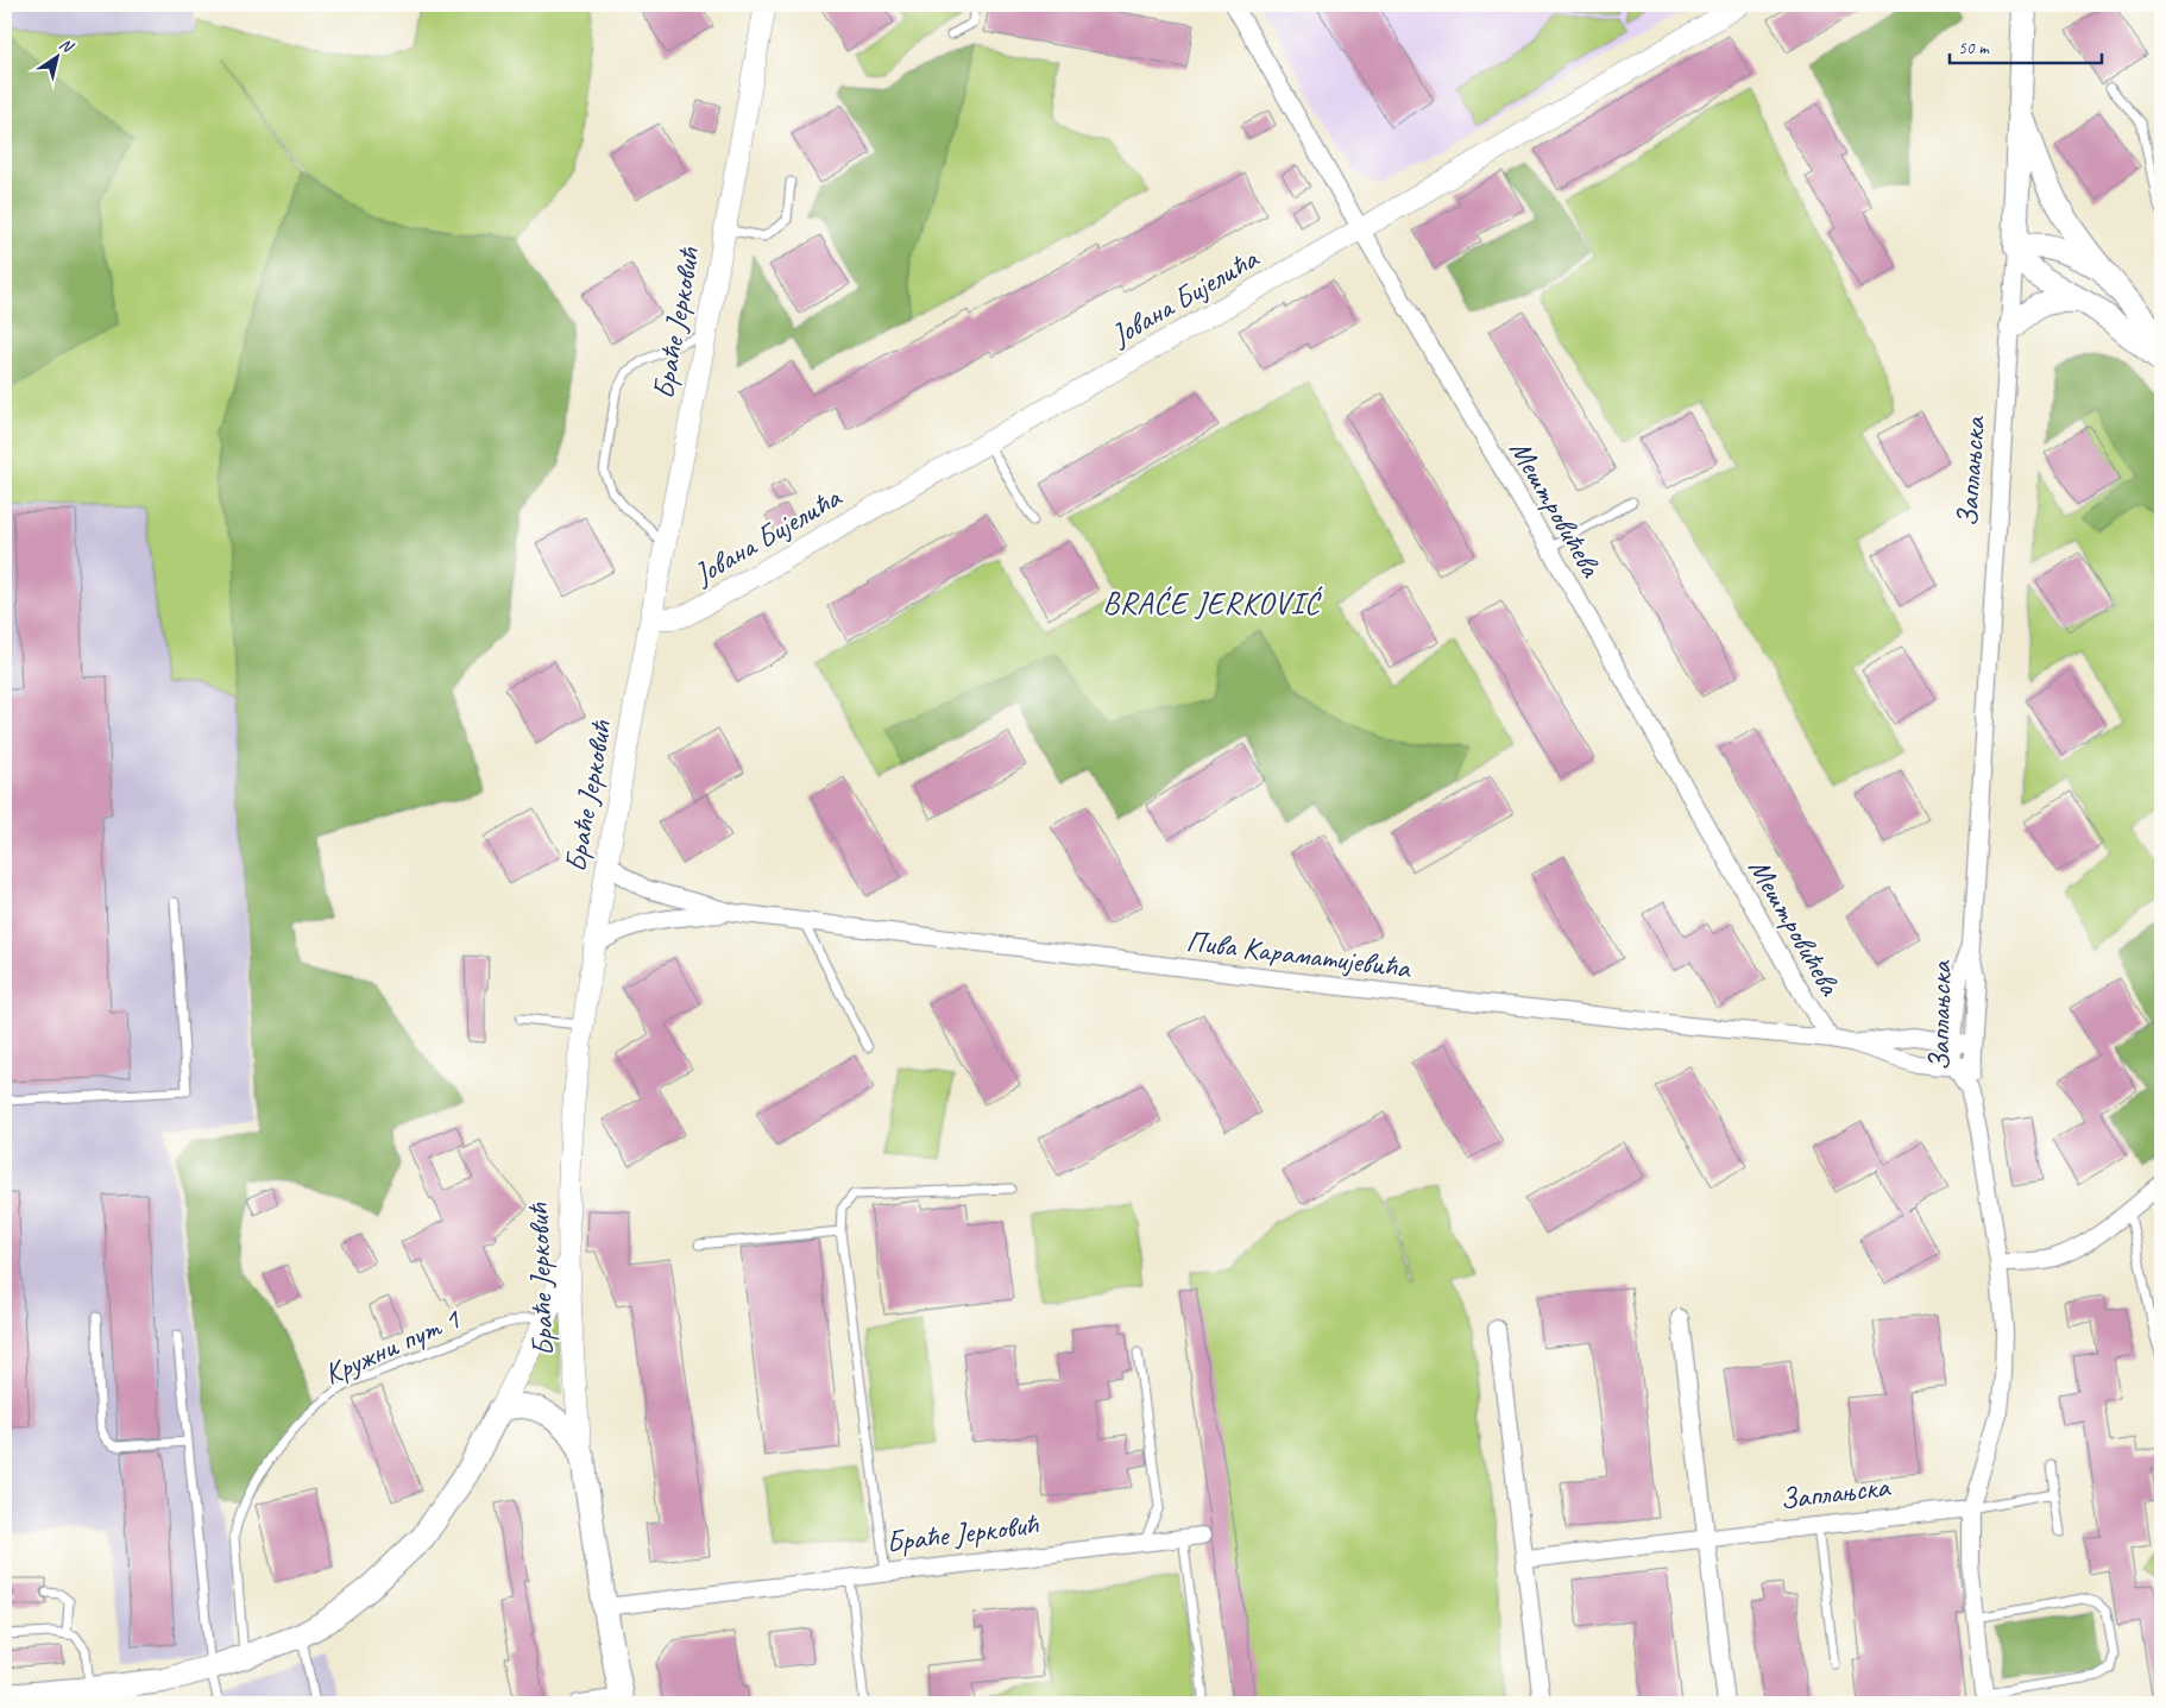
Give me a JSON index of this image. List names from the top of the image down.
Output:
{
  "streets": {
    "main road": ["Браће Јерковић", "Заплањска"],
    "street": ["Јована Бијелића", "Мештровићева", "Пива Караматијевића"],
    "lane": ["Кружни пут 1"]
  },
  "crossings": [
    ["Јована Бијелића", "Браће Јерковић"],
    ["Јована Бијелића", "Мештровићева"],
    ["Браће Јерковић", "Пива Караматијевића"],
    ["Заплањска", "Пива Караматијевића"],
    ["Мештровићева", "Пива Караматијевића"]
  ],
  "districts": ["BRAĆE JERKOVIĆ"],
  "scale_bar": "50 m",
  "north": "top right"
}
